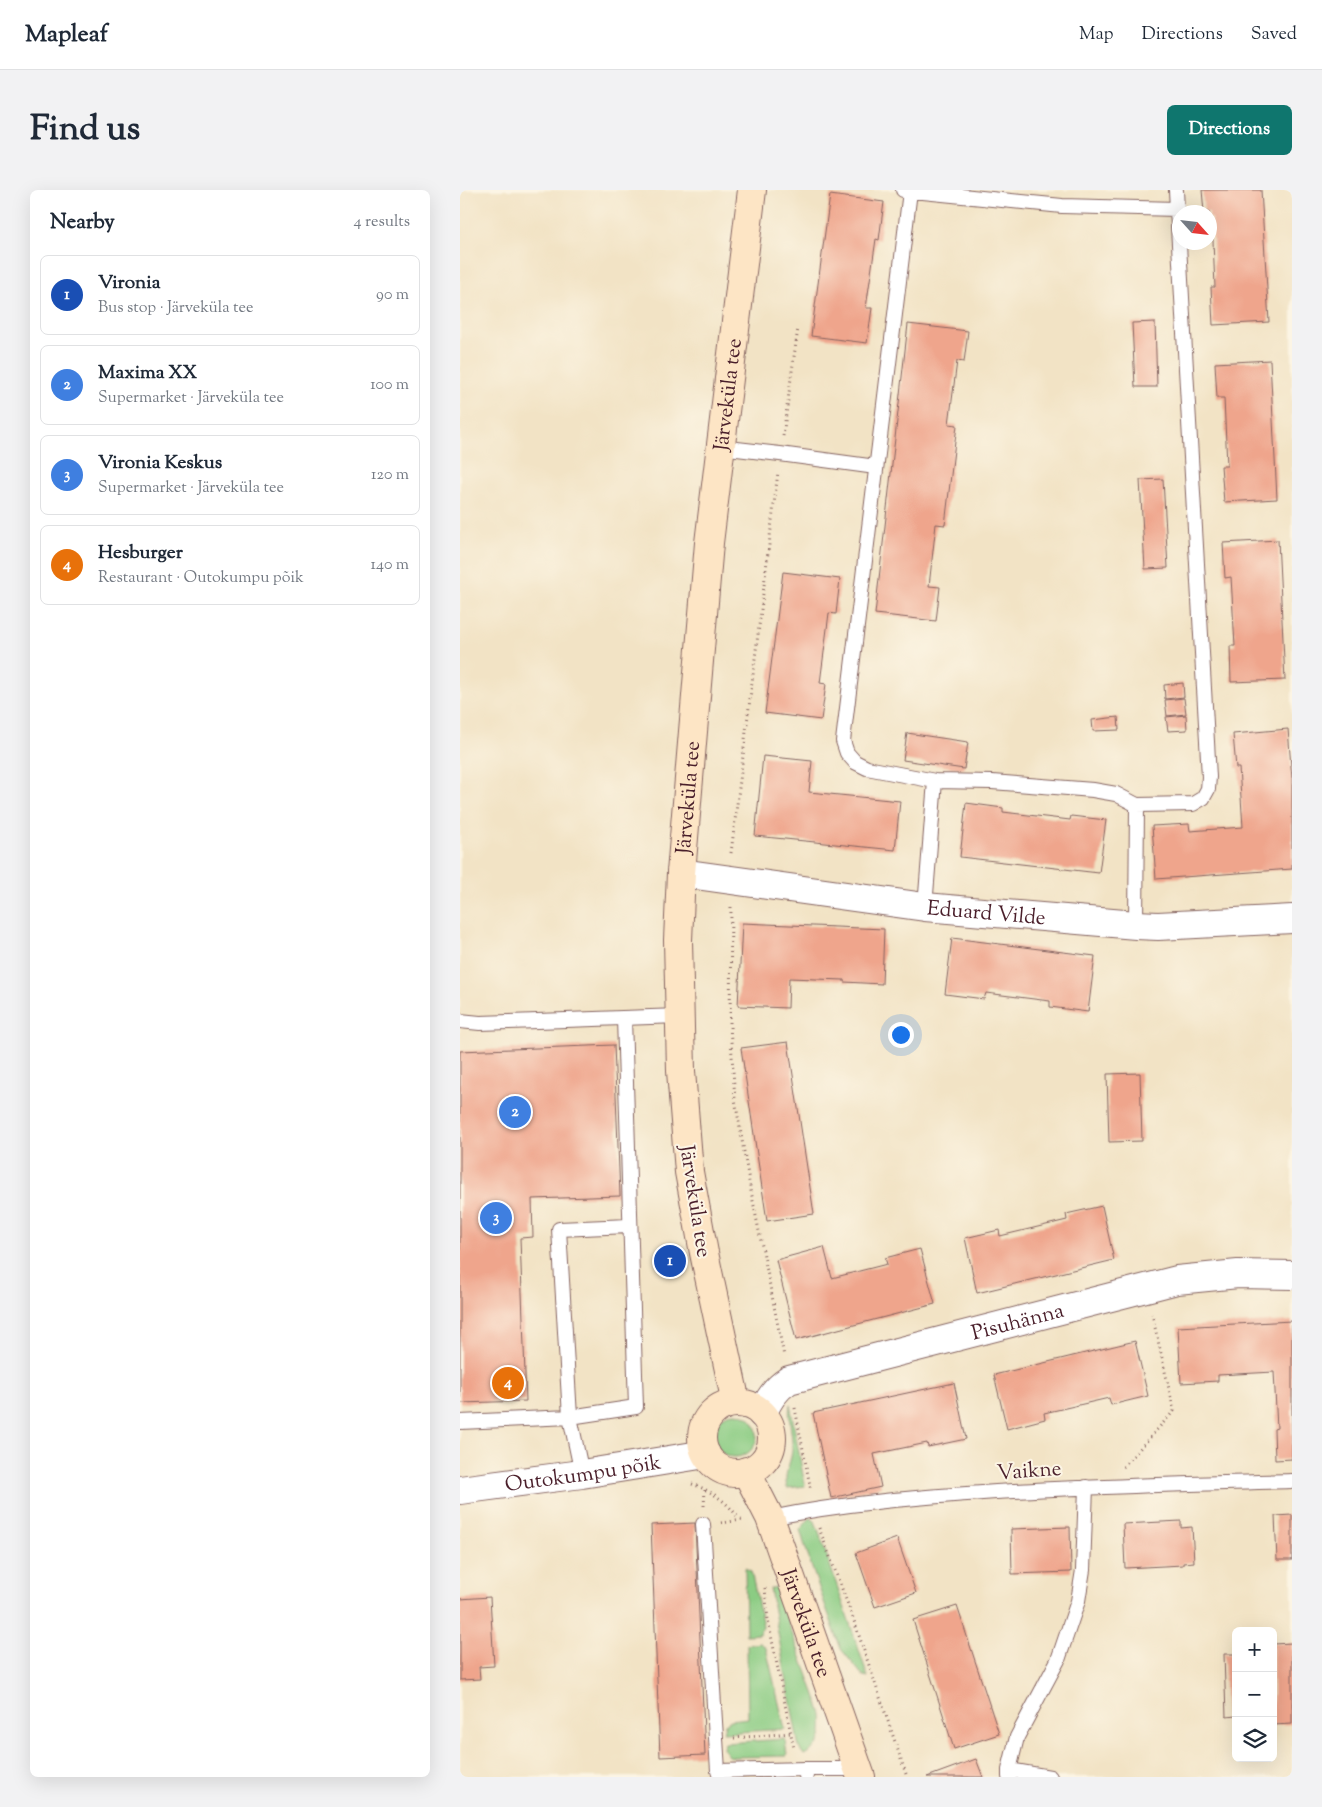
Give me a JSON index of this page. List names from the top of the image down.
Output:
{
  "streets": {
    "main road": ["Järveküla tee"],
    "street": ["Eduard Vilde", "Pisuhänna", "Outokumpu põik"],
    "lane": ["Vaikne"]
  },
  "crossings": [
    ["Järveküla tee", "Eduard Vilde"],
    ["Järveküla tee", "Pisuhänna"],
    ["Järveküla tee", "Vaikne"],
    ["Järveküla tee", "Outokumpu põik"],
    ["Pisuhänna", "Outokumpu põik"]
  ],
  "north": "bottom right",
  "page": {
    "header": "Mapleaf",
    "nav": ["Map", "Directions", "Saved"],
    "title": "Find us",
    "buttons": "Directions",
    "heading": ["Nearby", "4 results"],
    "list": [
      {
        "mark": "1",
        "name": "Vironia",
        "note": "Bus stop · Järveküla tee",
        "value": "90 m"
      },
      {
        "mark": "2",
        "name": "Maxima XX",
        "note": "Supermarket · Järveküla tee",
        "value": "100 m"
      },
      {
        "mark": "3",
        "name": "Vironia Keskus",
        "note": "Supermarket · Järveküla tee",
        "value": "120 m"
      },
      {
        "mark": "4",
        "name": "Hesburger",
        "note": "Restaurant · Outokumpu põik",
        "value": "140 m"
      }
    ],
    "pins": [
      "2",
      "3",
      "1",
      "4"
    ],
    "map_buttons": ["+", "−"]
  }
}
